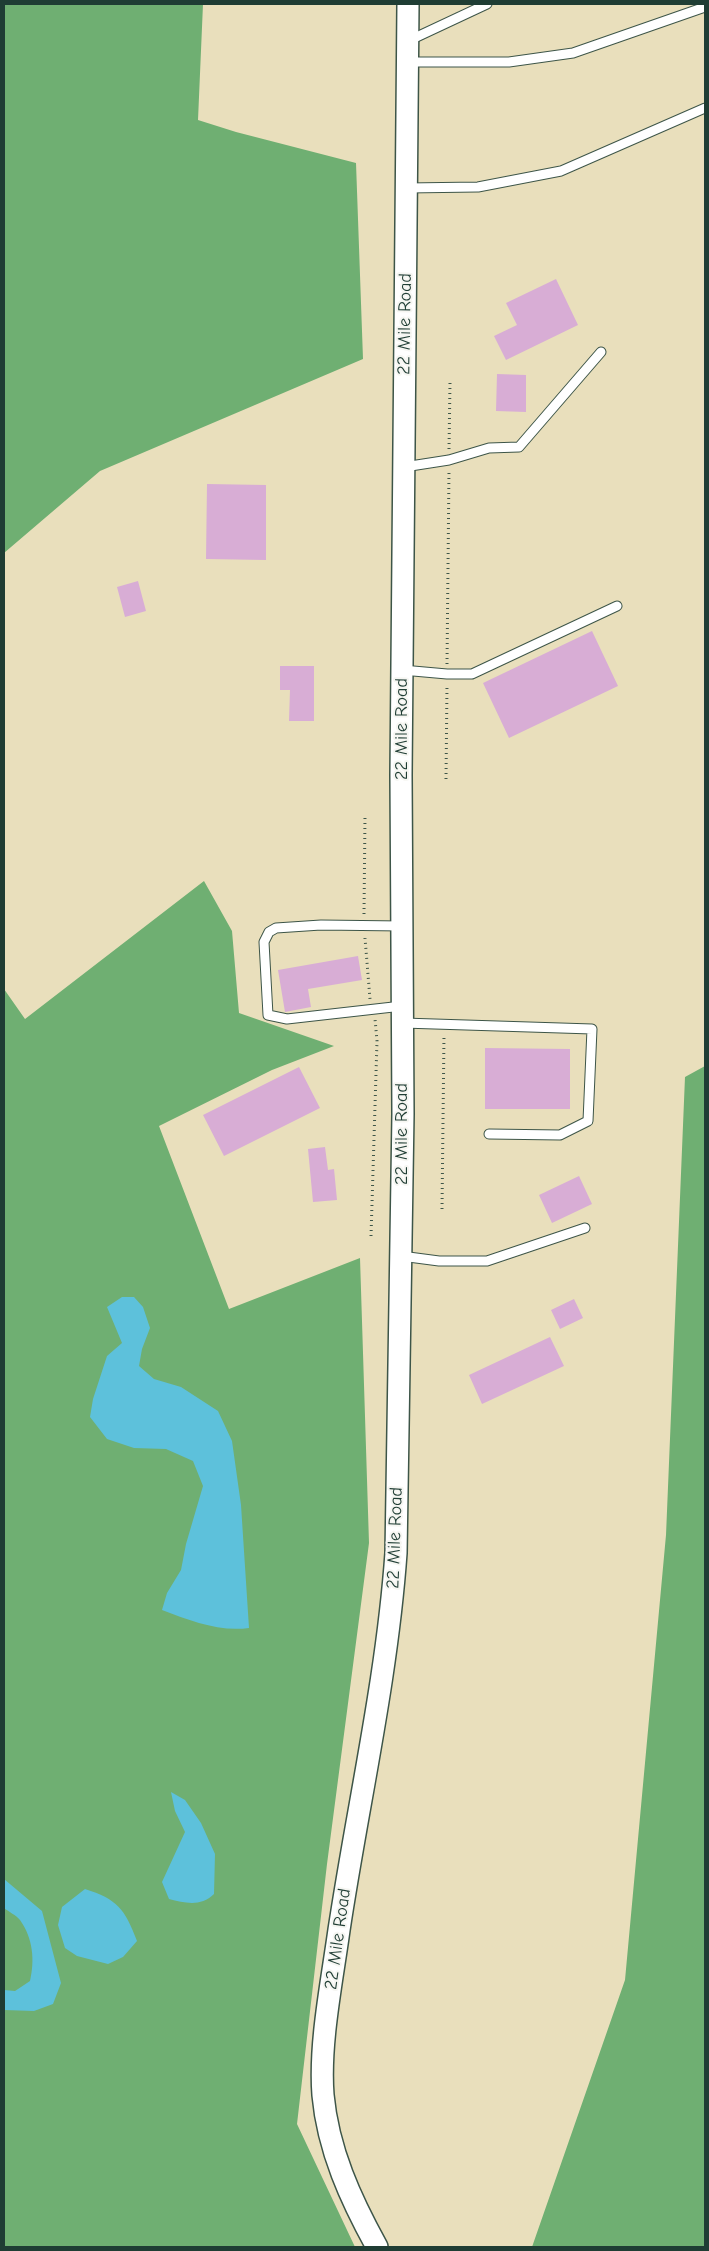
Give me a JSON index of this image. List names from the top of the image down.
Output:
{
  "streets": {
    "street": ["22 Mile Road"]
  }
}
